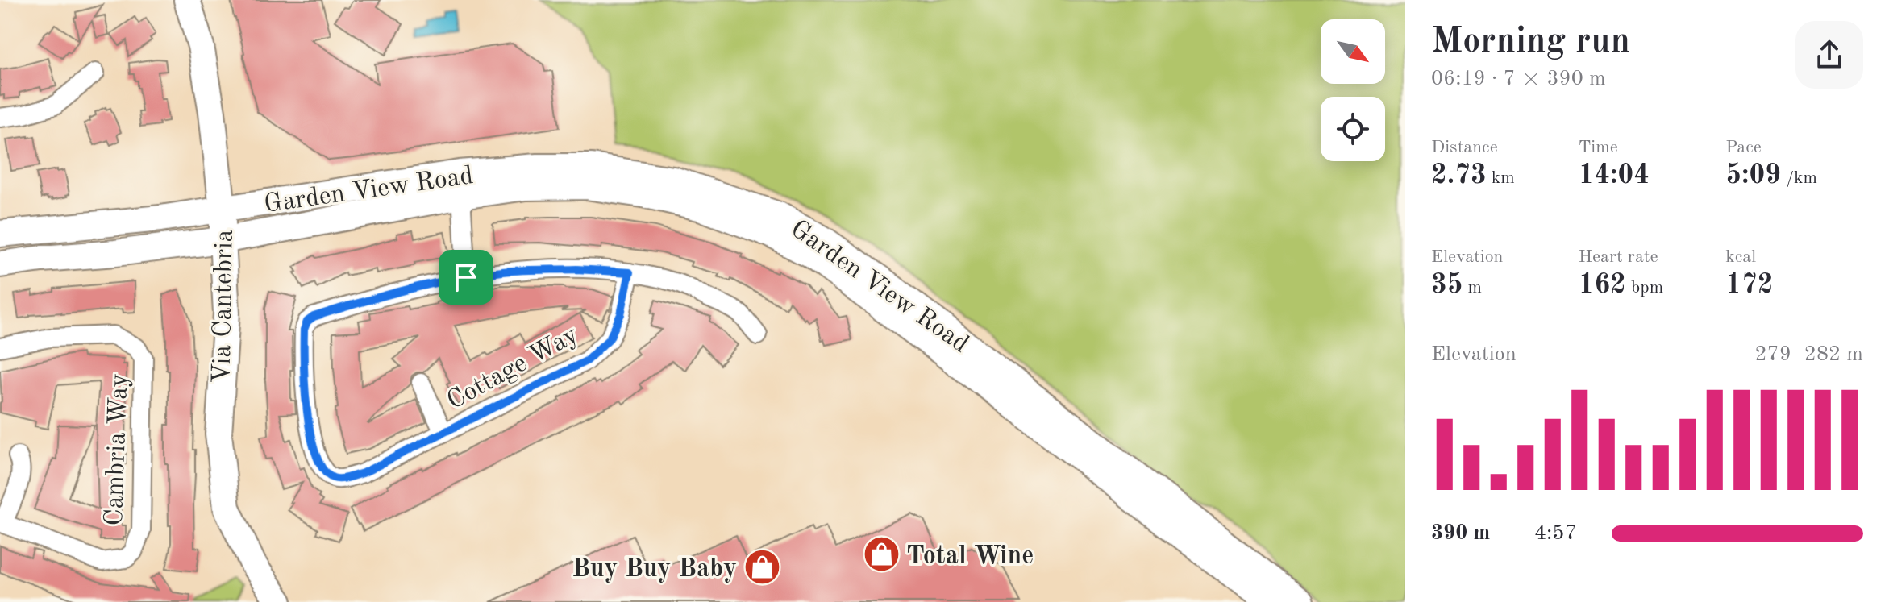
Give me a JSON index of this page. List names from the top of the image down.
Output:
{
  "streets": {
    "main road": ["Garden View Road", "Via Cantebria"],
    "street": ["Cottage Way", "Cambria Way"]
  },
  "crossings": [
    ["Garden View Road", "Via Cantebria"]
  ],
  "places": {
    "shop": ["Total Wine", "Buy Buy Baby"]
  },
  "north": "bottom right",
  "page": {
    "heading": ["Morning run", "06:19 · 7 × 390 m"],
    "stats": [
      ["Distance", "2.73 km"],
      ["Time", "14:04"],
      ["Pace", "5:09 /km"],
      ["Elevation", "35 m"],
      ["Heart rate", "162 bpm"],
      ["kcal", "172"]
    ],
    "chart": ["Elevation", "279–282 m"],
    "list": [
      {
        "name": "390 m",
        "note": "4:57"
      }
    ]
  }
}
